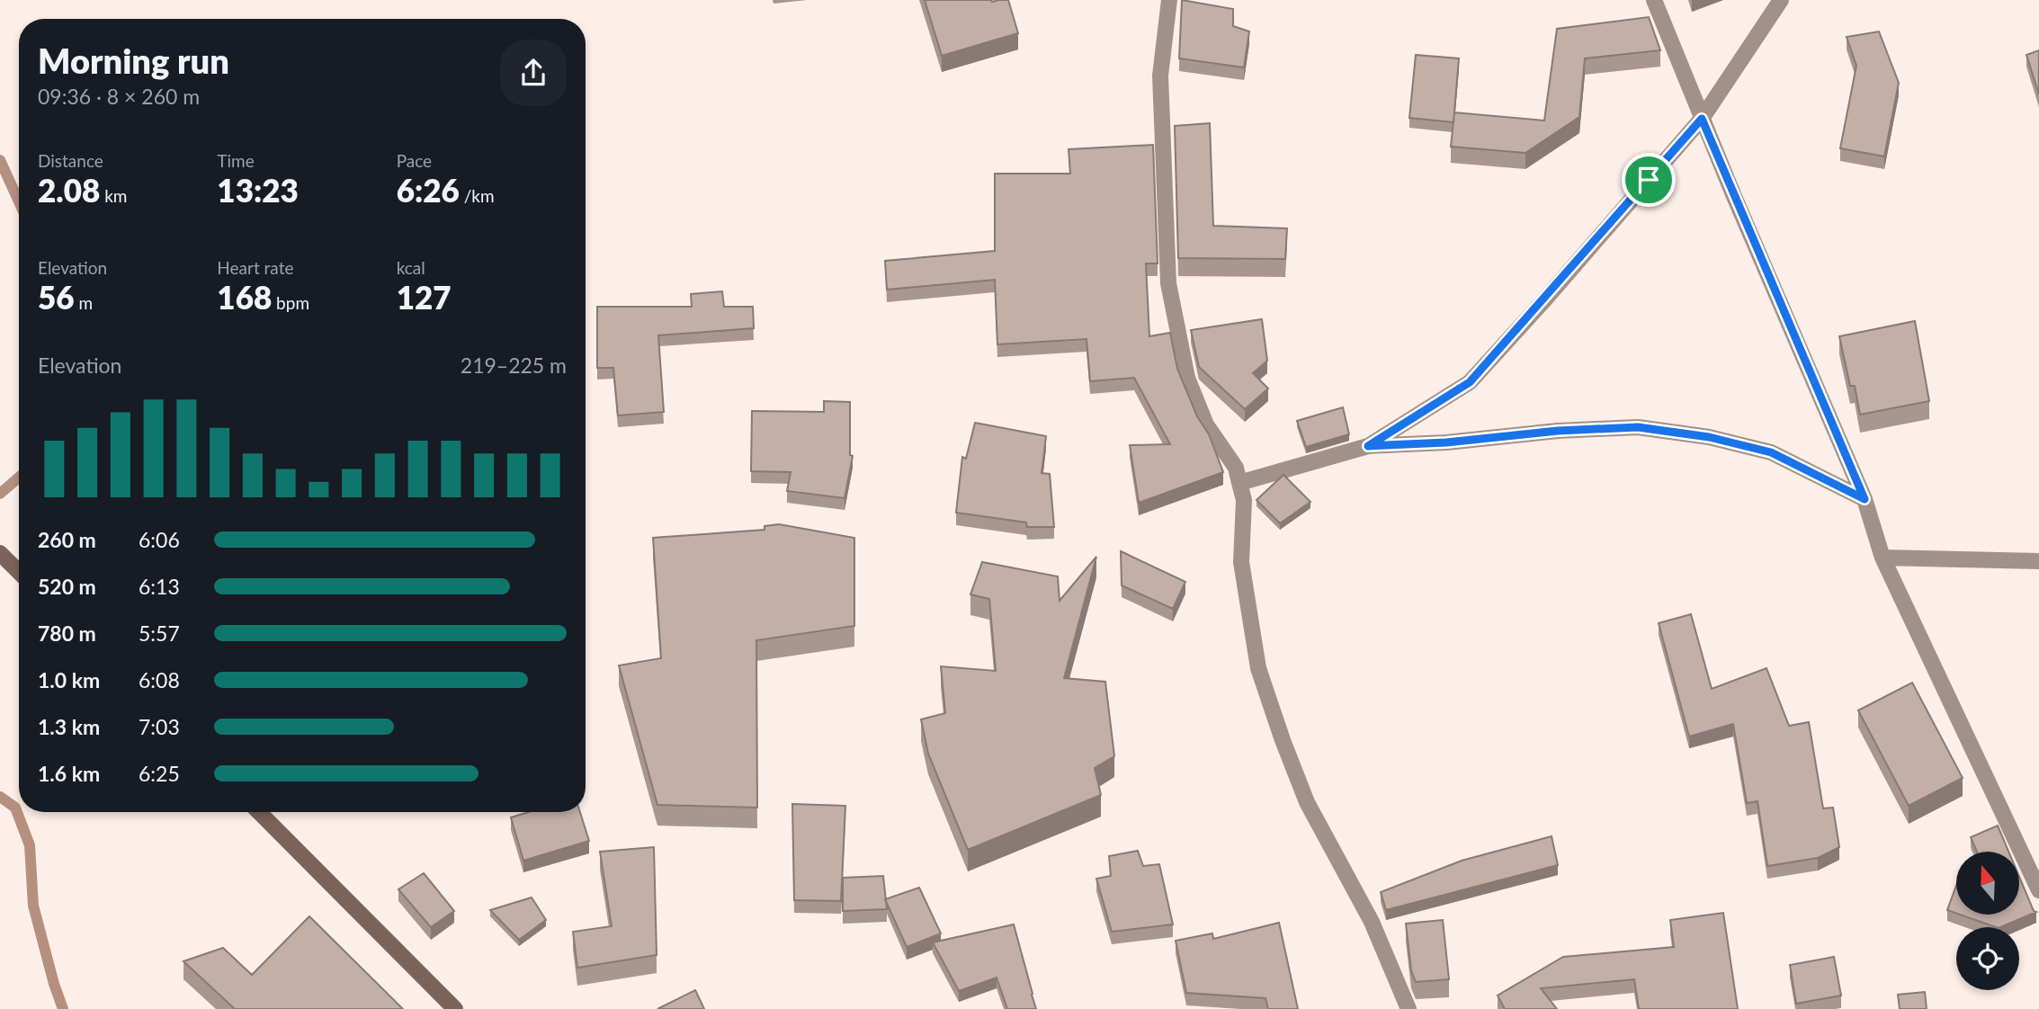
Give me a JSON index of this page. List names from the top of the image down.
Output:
{
  "north": "top",
  "page": {
    "heading": ["Morning run", "09:36 · 8 × 260 m"],
    "stats": [
      ["Distance", "2.08 km"],
      ["Time", "13:23"],
      ["Pace", "6:26 /km"],
      ["Elevation", "56 m"],
      ["Heart rate", "168 bpm"],
      ["kcal", "127"]
    ],
    "chart": ["Elevation", "219–225 m"],
    "list": [
      {
        "name": "260 m",
        "note": "6:06"
      },
      {
        "name": "520 m",
        "note": "6:13"
      },
      {
        "name": "780 m",
        "note": "5:57"
      },
      {
        "name": "1.0 km",
        "note": "6:08"
      },
      {
        "name": "1.3 km",
        "note": "7:03"
      },
      {
        "name": "1.6 km",
        "note": "6:25"
      }
    ]
  }
}
